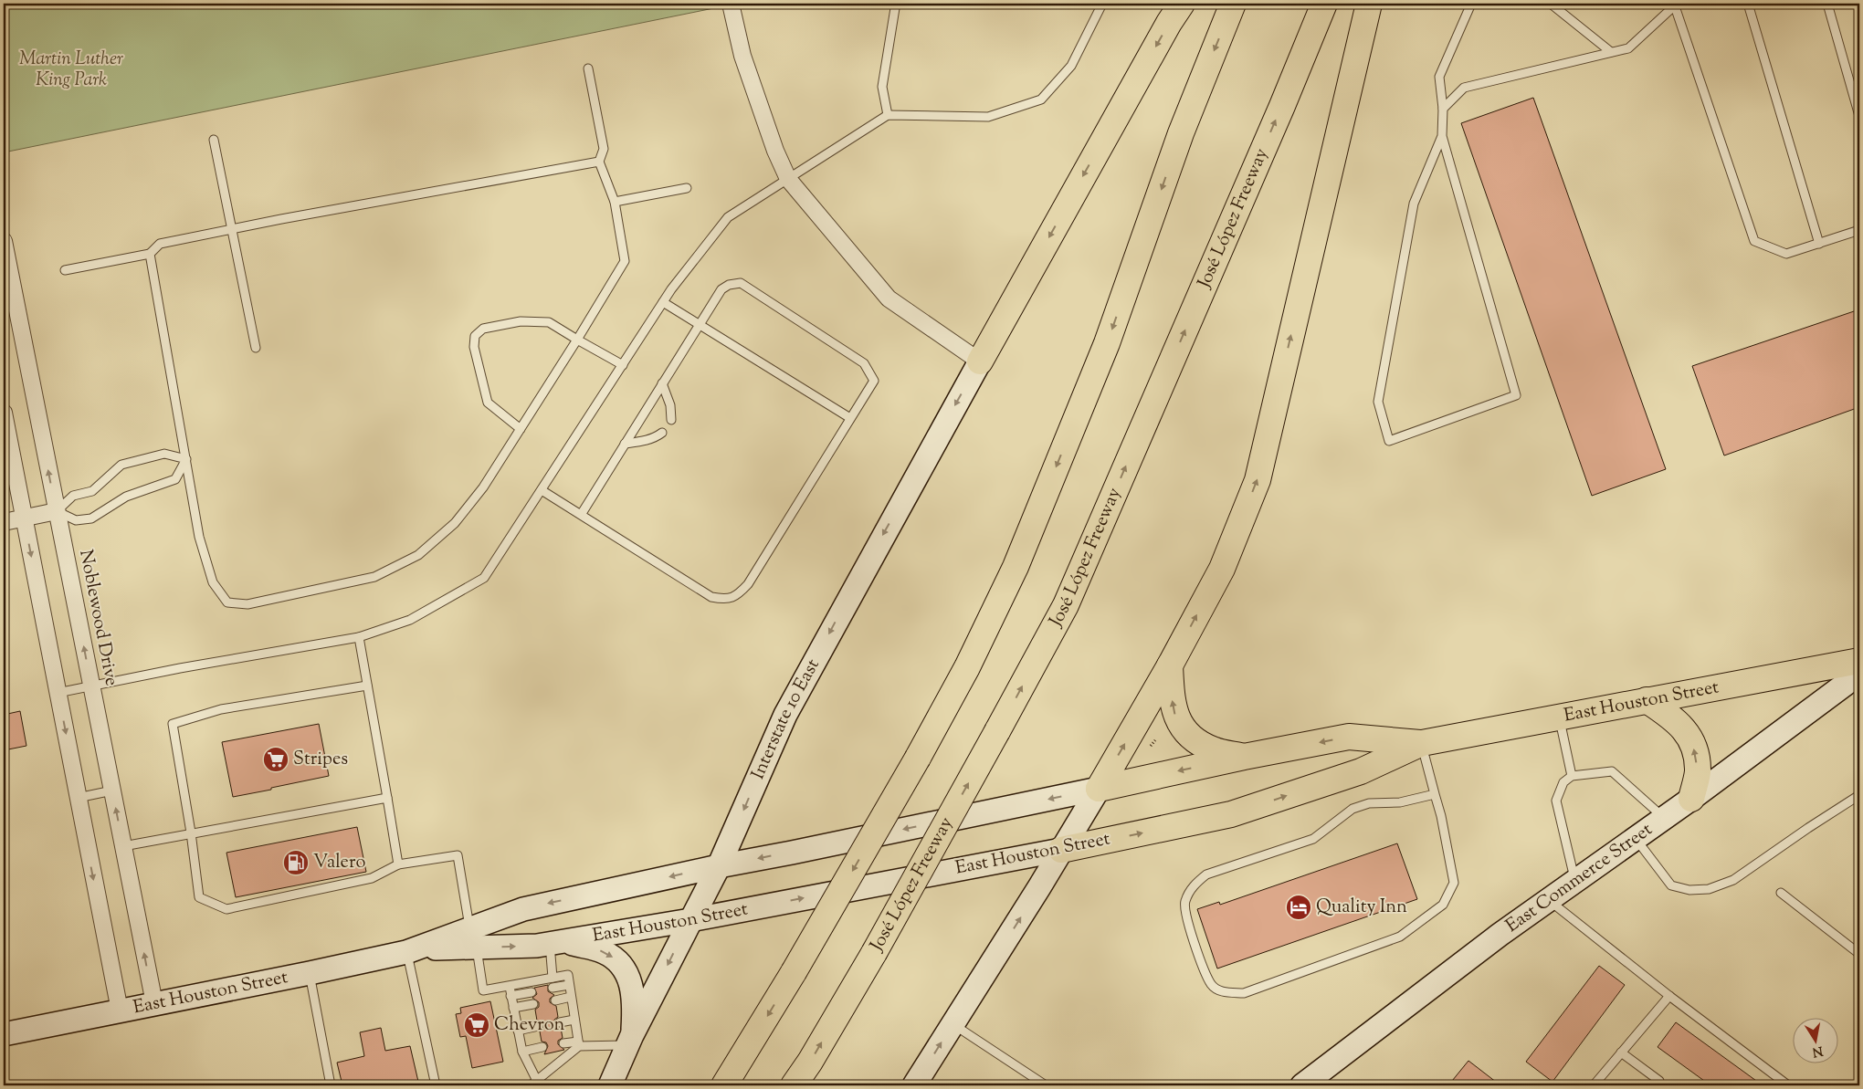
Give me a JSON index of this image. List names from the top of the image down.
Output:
{
  "streets": {
    "main road": [
      "José López Freeway",
      "East Houston Street",
      "Interstate 10 East",
      "East Commerce Street"
    ],
    "street": ["Noblewood Drive"]
  },
  "crossings": [
    ["Noblewood Drive", "East Houston Street"],
    ["East Houston Street", "Interstate 10 East"]
  ],
  "parks": ["Martin Luther King Park"],
  "places": {
    "supermarket": ["Stripes", "Chevron"],
    "fuel station": ["Valero"],
    "hotel": ["Quality Inn"]
  },
  "north": "bottom"
}
